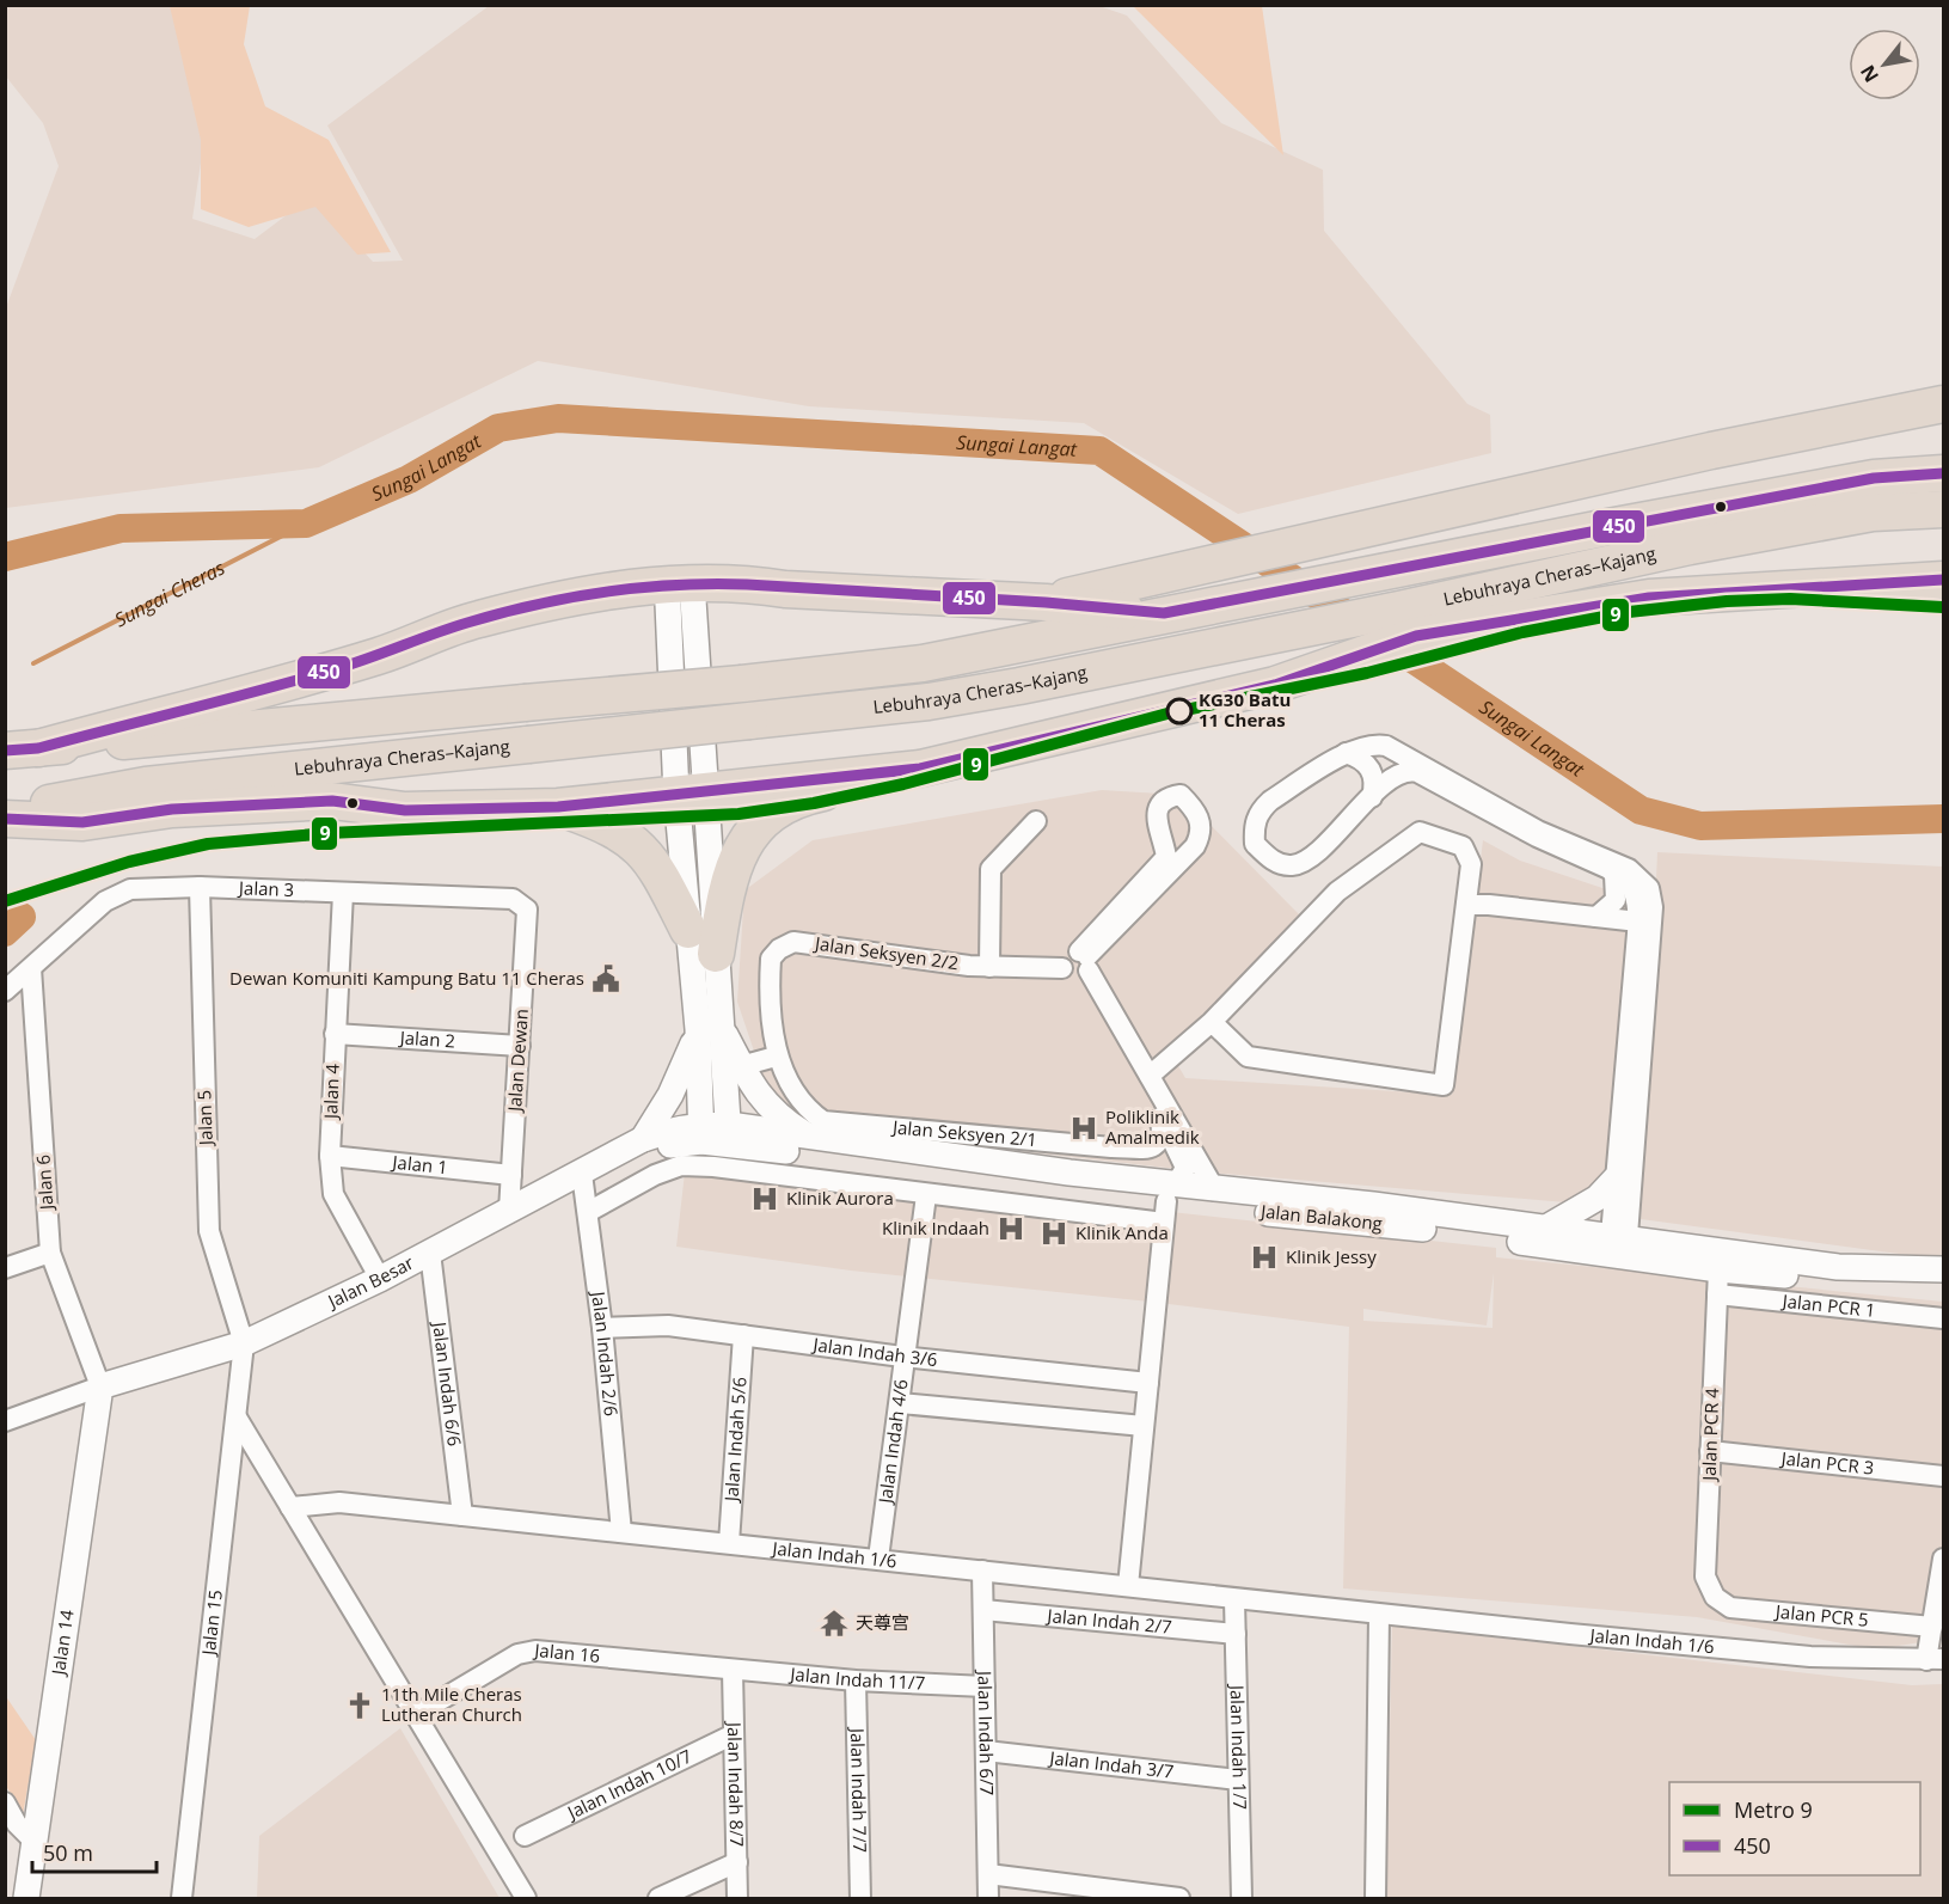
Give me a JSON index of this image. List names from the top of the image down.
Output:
{
  "streets": {
    "highway": ["Lebuhraya Cheras–Kajang"],
    "street": [
      "Jalan 3",
      "Jalan Seksyen 2/2",
      "Jalan 2",
      "Jalan Dewan",
      "Jalan 4",
      "Jalan 5",
      "Jalan Seksyen 2/1",
      "Jalan 1",
      "Jalan 6",
      "Jalan Balakong",
      "Jalan Besar",
      "Jalan PCR 1",
      "Jalan Indah 3/6",
      "Jalan Indah 2/6",
      "Jalan Indah 6/6",
      "Jalan PCR 4",
      "Jalan Indah 5/6",
      "Jalan Indah 4/6",
      "Jalan PCR 3",
      "Jalan Indah 1/6",
      "Jalan PCR 5",
      "Jalan 15",
      "Jalan Indah 2/7",
      "Jalan 14",
      "Jalan 16",
      "Jalan Indah 11/7",
      "Jalan Indah 6/7",
      "Jalan Indah 1/7",
      "Jalan Indah 3/7",
      "Jalan Indah 10/7",
      "Jalan Indah 8/7",
      "Jalan Indah 7/7"
    ]
  },
  "crossings": [
    ["Jalan 3", "Jalan Dewan"],
    ["Jalan 3", "Jalan 4"],
    ["Jalan 3", "Jalan 5"],
    ["Jalan 3", "Jalan 6"],
    ["Jalan Seksyen 2/2", "Jalan Seksyen 2/1"],
    ["Jalan 2", "Jalan Dewan"],
    ["Jalan 2", "Jalan 4"],
    ["Jalan Dewan", "Jalan 1"],
    ["Jalan Dewan", "Jalan Besar"],
    ["Jalan 4", "Jalan 1"],
    ["Jalan 4", "Jalan Besar"],
    ["Jalan 5", "Jalan Besar"],
    ["Jalan 5", "Jalan 15"],
    ["Jalan 6", "Jalan Besar"],
    ["Jalan 6", "Jalan 14"],
    ["Jalan Balakong", "Jalan PCR 1"],
    ["Jalan Balakong", "Jalan PCR 4"],
    ["Jalan Besar", "Jalan Indah 2/6"],
    ["Jalan Besar", "Jalan Indah 6/6"],
    ["Jalan Besar", "Jalan 15"],
    ["Jalan Besar", "Jalan 14"],
    ["Jalan PCR 1", "Jalan PCR 4"],
    ["Jalan Indah 3/6", "Jalan Indah 2/6"],
    ["Jalan Indah 3/6", "Jalan Indah 5/6"],
    ["Jalan Indah 3/6", "Jalan Indah 4/6"],
    ["Jalan Indah 2/6", "Jalan Indah 1/6"],
    ["Jalan Indah 6/6", "Jalan Indah 1/6"],
    ["Jalan PCR 4", "Jalan PCR 3"],
    ["Jalan PCR 4", "Jalan PCR 5"],
    ["Jalan Indah 5/6", "Jalan Indah 1/6"],
    ["Jalan Indah 4/6", "Jalan Indah 1/6"],
    ["Jalan Indah 1/6", "Jalan Indah 6/7"],
    ["Jalan Indah 1/6", "Jalan Indah 1/7"],
    ["Jalan Indah 2/7", "Jalan Indah 6/7"],
    ["Jalan Indah 2/7", "Jalan Indah 1/7"],
    ["Jalan 16", "Jalan Indah 11/7"],
    ["Jalan 16", "Jalan Indah 8/7"],
    ["Jalan Indah 11/7", "Jalan Indah 6/7"],
    ["Jalan Indah 11/7", "Jalan Indah 8/7"],
    ["Jalan Indah 11/7", "Jalan Indah 7/7"],
    ["Jalan Indah 6/7", "Jalan Indah 3/7"],
    ["Jalan Indah 1/7", "Jalan Indah 3/7"],
    ["Jalan Indah 10/7", "Jalan Indah 8/7"]
  ],
  "water": ["Sungai Langat", "Sungai Cheras"],
  "places": {
    "other": ["KG30 Batu 11 Cheras"],
    "public building": ["Dewan Komuniti Kampung Batu 11 Cheras"],
    "hospital": [
      "Poliklinik Amalmedik",
      "Klinik Aurora",
      "Klinik Indaah",
      "Klinik Anda",
      "Klinik Jessy"
    ],
    "temple": ["天尊宫"],
    "church": ["11th Mile Cheras Lutheran Church"]
  },
  "lines": ["transit line 450", "metro line 9"],
  "legend": ["Metro 9", "450"],
  "scale_bar": "50 m",
  "north": "bottom left"
}
